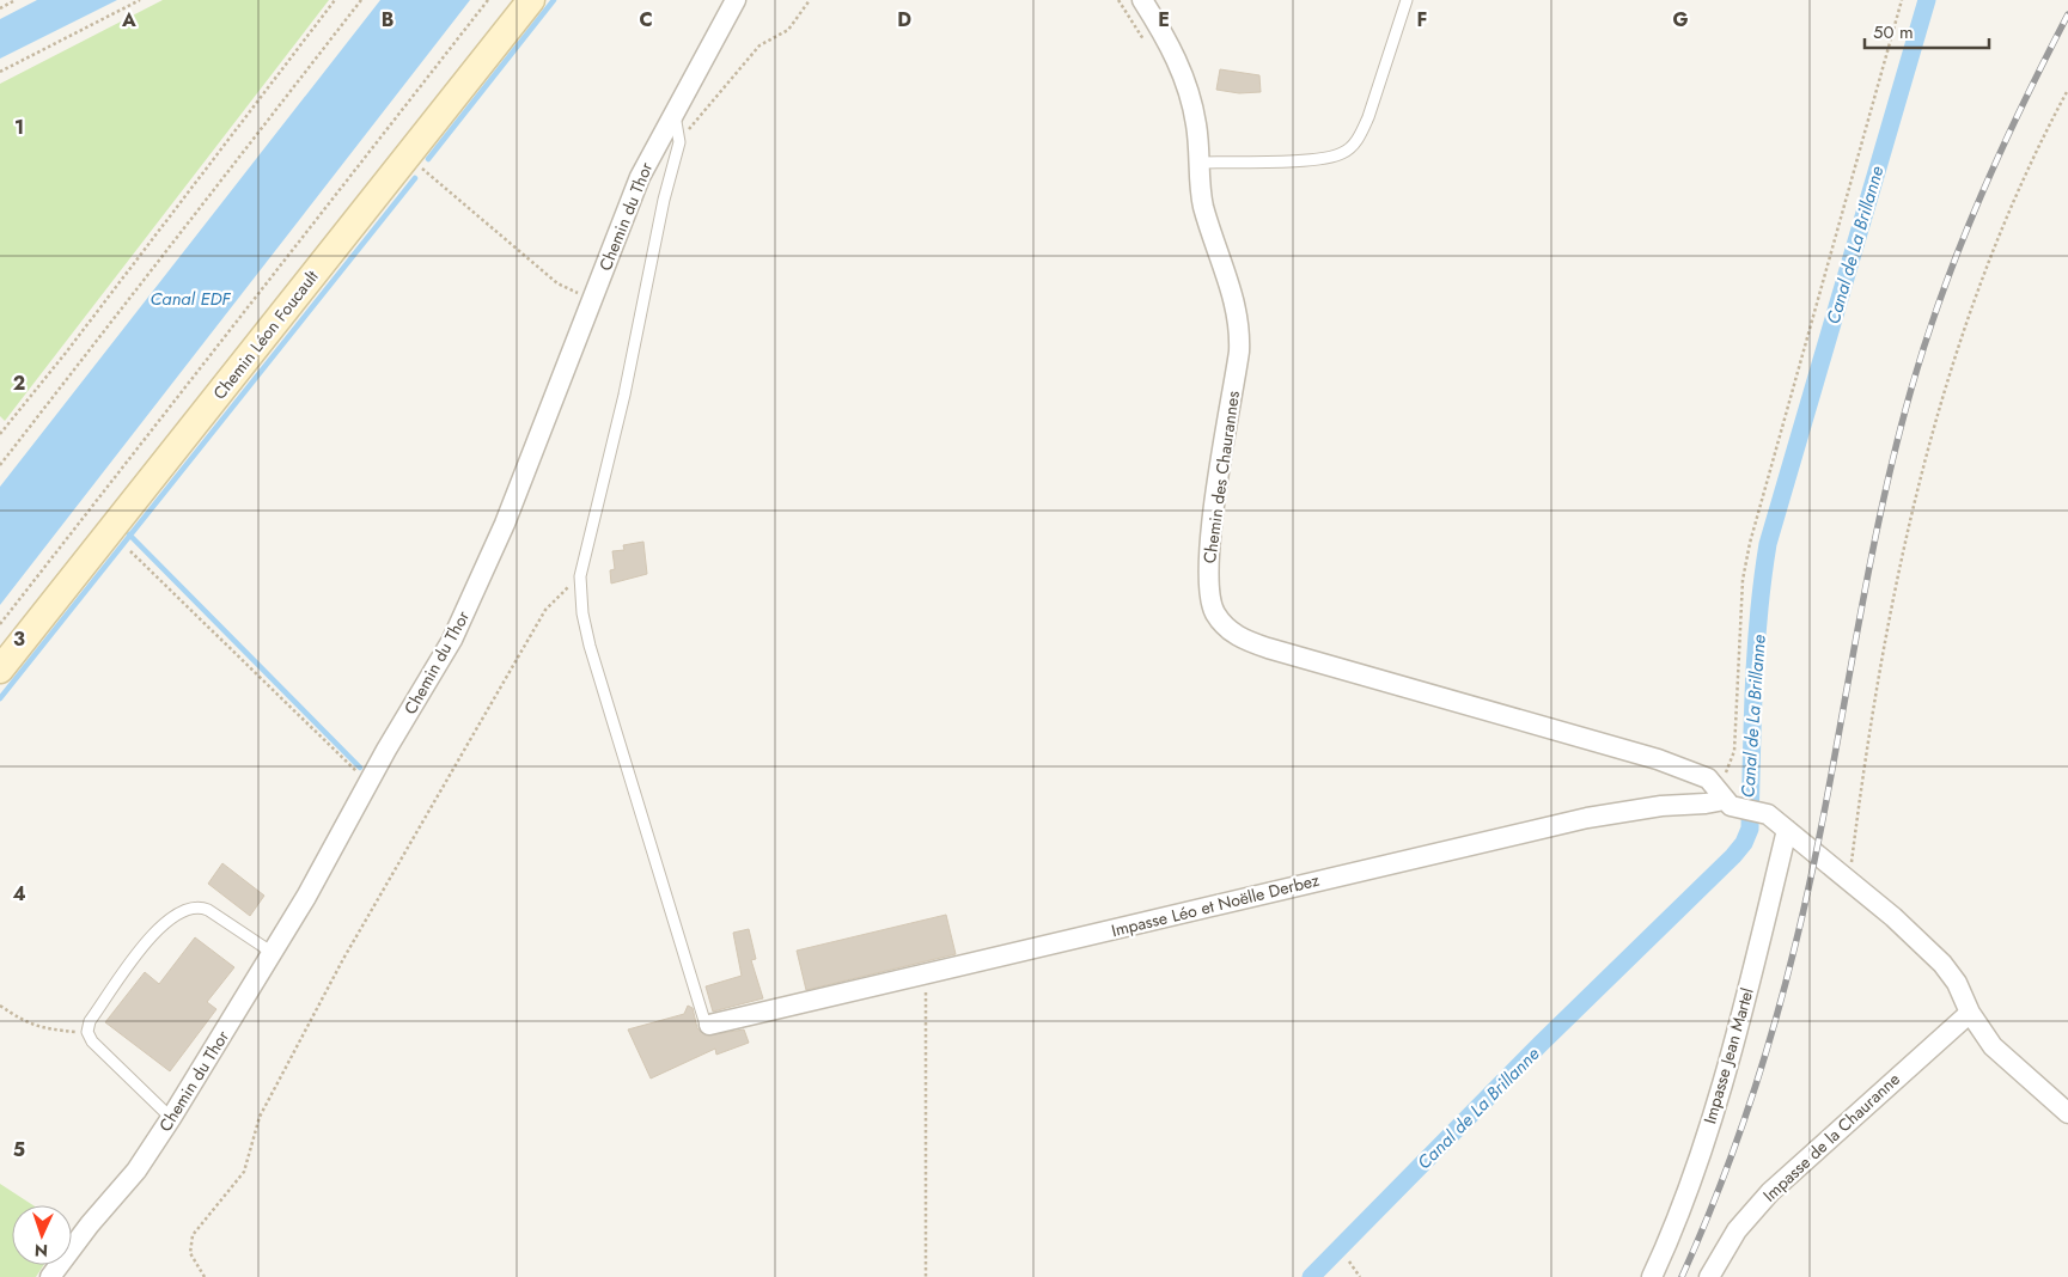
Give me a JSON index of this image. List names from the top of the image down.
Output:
{
  "streets": {
    "main road": ["Chemin Léon Foucault"],
    "street": [
      "Chemin du Thor",
      "Chemin des Chaurannes",
      "Impasse Léo et Noëlle Derbez",
      "Impasse Jean Martel",
      "Impasse de la Chauranne"
    ]
  },
  "crossings": [
    ["Chemin des Chaurannes", "Impasse Léo et Noëlle Derbez"],
    ["Chemin des Chaurannes", "Impasse Jean Martel"]
  ],
  "water": ["Canal de La Brillanne", "Canal EDF"],
  "scale_bar": "50 m",
  "north": "bottom",
  "grid": {
    "columns": [
      "A",
      "B",
      "C",
      "D",
      "E",
      "F",
      "G"
    ],
    "rows": [
      "1",
      "2",
      "3",
      "4",
      "5"
    ]
  }
}
